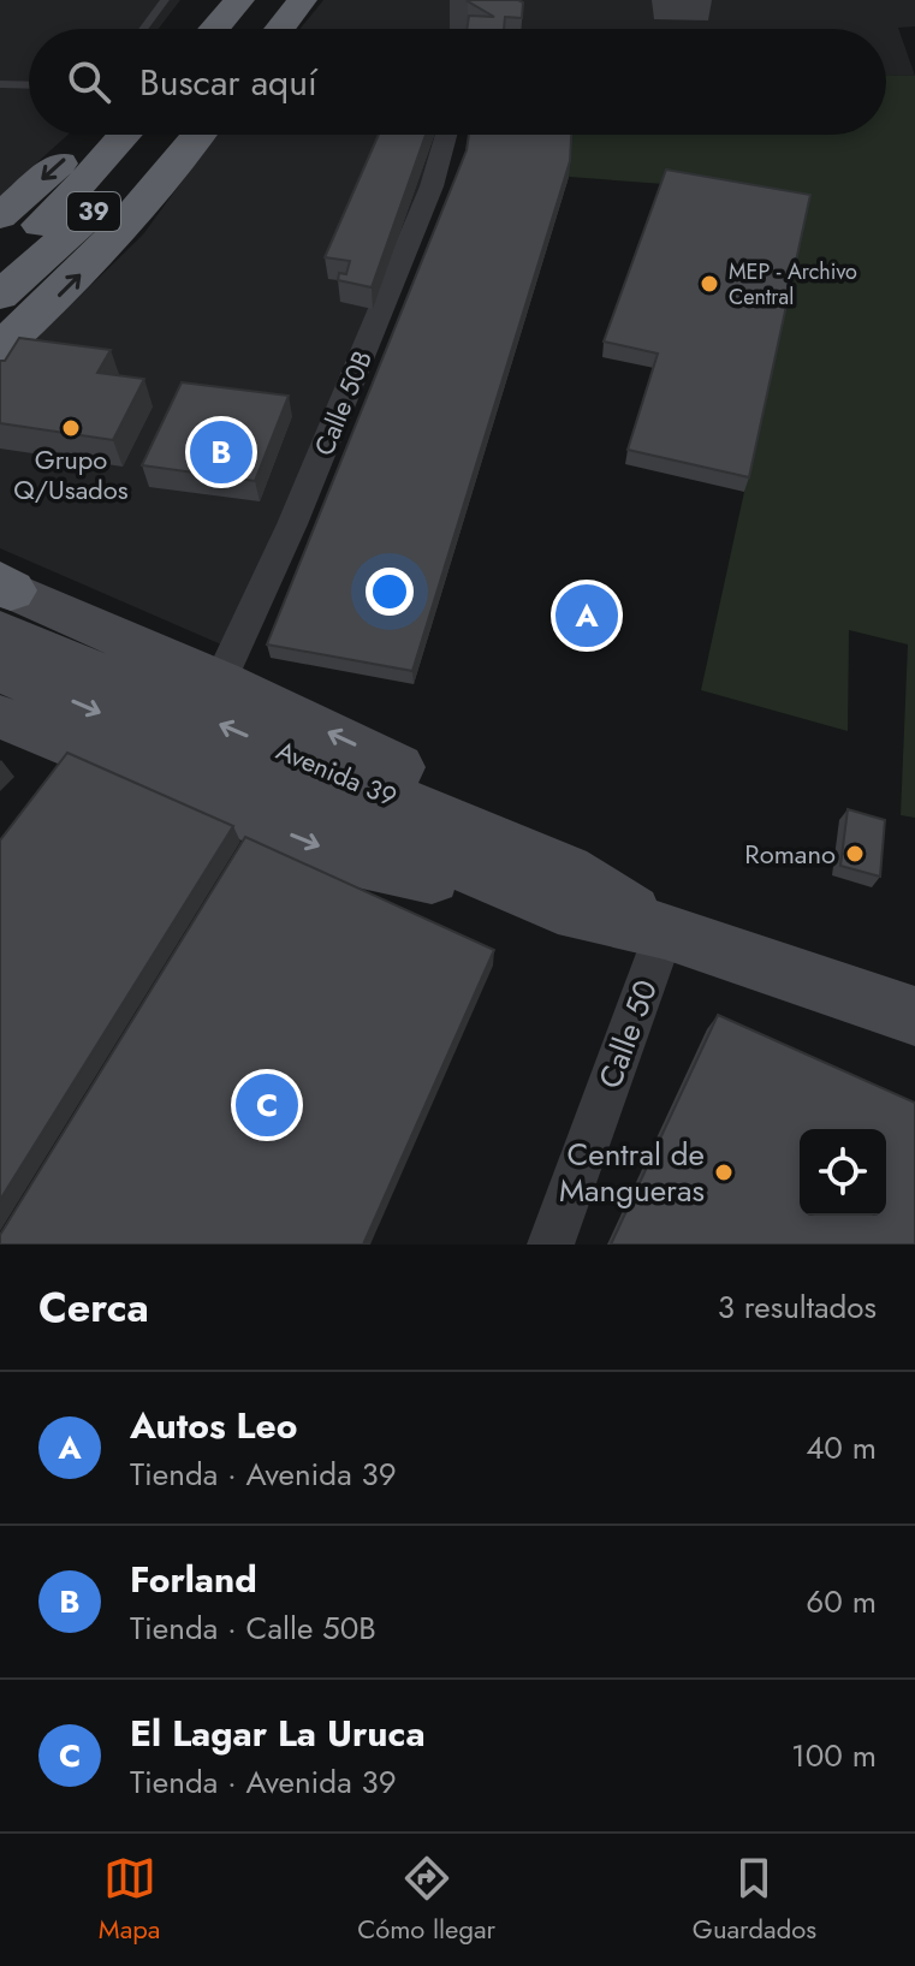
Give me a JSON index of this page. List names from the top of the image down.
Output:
{
  "streets": {
    "highway": ["39"],
    "main road": ["Avenida 39"],
    "street": ["Calle 50B", "Calle 50"]
  },
  "crossings": [
    ["Avenida 39", "Calle 50"]
  ],
  "places": [
    "MEP - Archivo Central",
    "Grupo Q/Usados",
    "Romano",
    "Central de Mangueras"
  ],
  "page": {
    "search": "Buscar aquí",
    "pins": ["B", "A", "C"],
    "heading": ["Cerca", "3 resultados"],
    "list": [
      {
        "mark": "A",
        "name": "Autos Leo",
        "note": "Tienda · Avenida 39",
        "value": "40 m"
      },
      {
        "mark": "B",
        "name": "Forland",
        "note": "Tienda · Calle 50B",
        "value": "60 m"
      },
      {
        "mark": "C",
        "name": "El Lagar La Uruca",
        "note": "Tienda · Avenida 39",
        "value": "100 m"
      }
    ],
    "nav": ["Mapa", "Cómo llegar", "Guardados"]
  }
}
